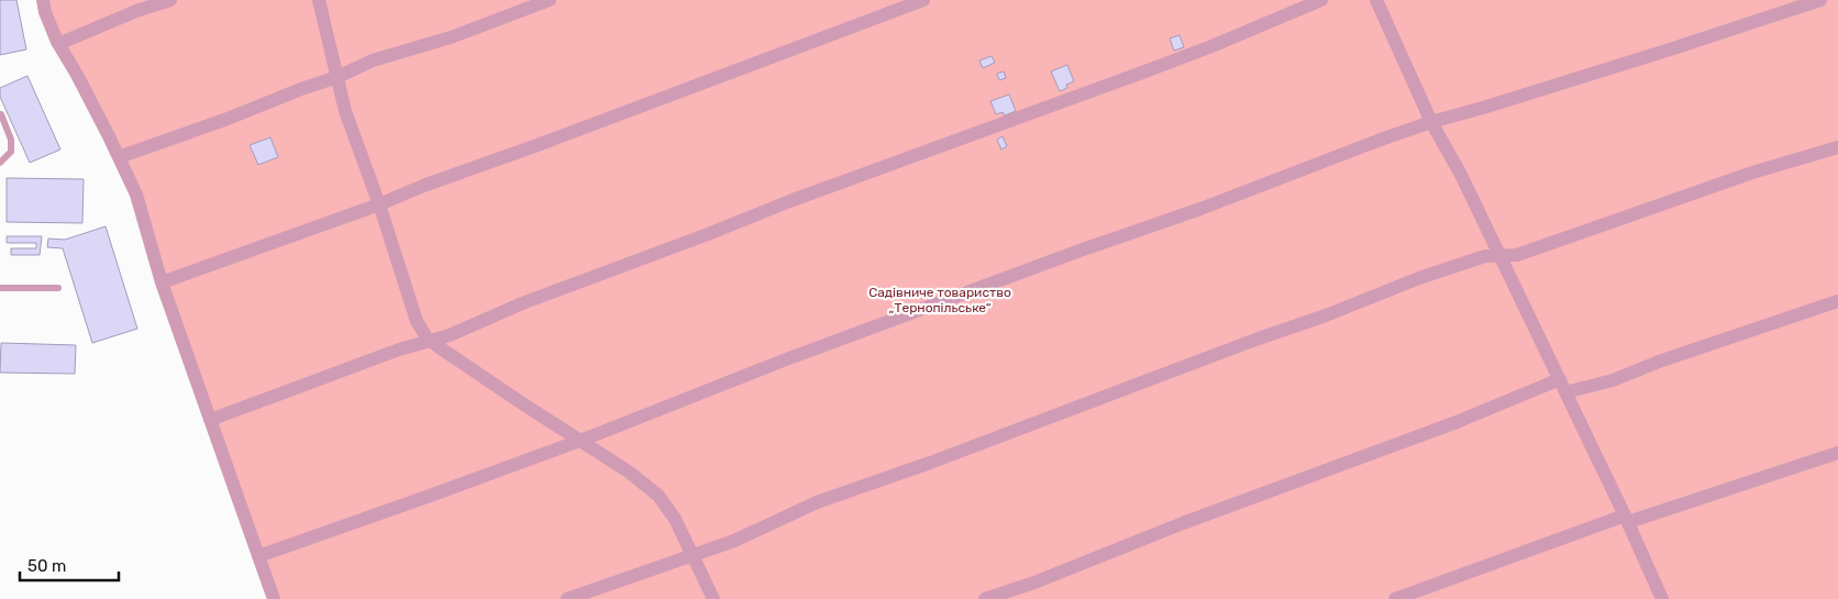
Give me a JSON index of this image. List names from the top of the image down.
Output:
{
  "parks": ["Садівниче товариство „Тернопільське“"],
  "scale_bar": "50 m"
}
